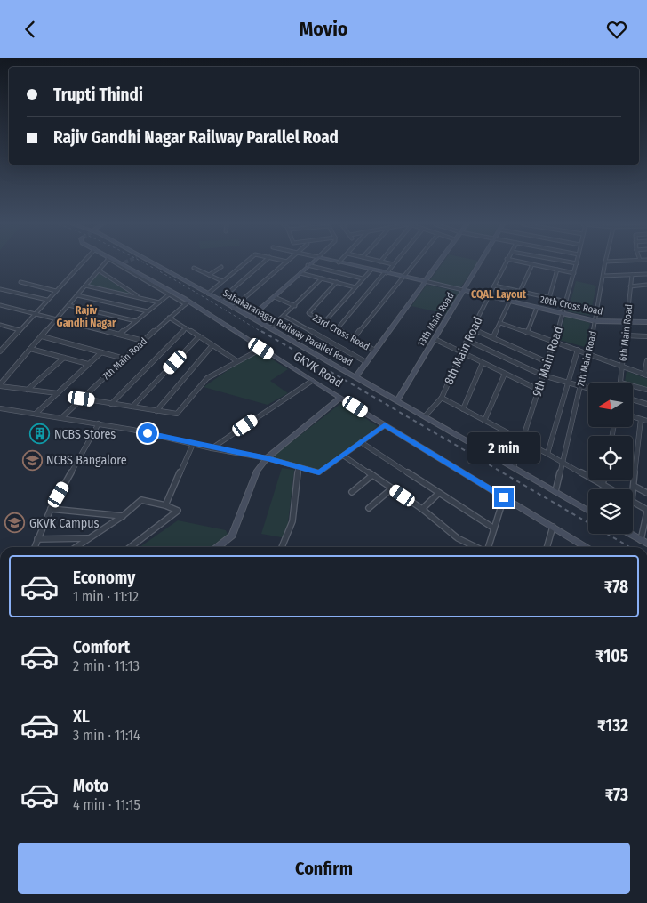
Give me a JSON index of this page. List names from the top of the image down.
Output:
{
  "streets": {
    "street": [
      "20th Cross Road",
      "13th Main Road",
      "Sahakaranagar Railway Parallel Road",
      "23rd Cross Road",
      "6th Main Road",
      "8th Main Road",
      "7th Main Road",
      "9th Main Road",
      "GKVK Road"
    ]
  },
  "crossings": [
    ["20th Cross Road", "13th Main Road"],
    ["20th Cross Road", "6th Main Road"],
    ["20th Cross Road", "8th Main Road"],
    ["20th Cross Road", "7th Main Road"],
    ["20th Cross Road", "9th Main Road"],
    ["13th Main Road", "Sahakaranagar Railway Parallel Road"],
    ["Sahakaranagar Railway Parallel Road", "7th Main Road"],
    ["Sahakaranagar Railway Parallel Road", "9th Main Road"],
    ["8th Main Road", "7th Main Road"],
    ["8th Main Road", "9th Main Road"],
    ["7th Main Road", "GKVK Road"]
  ],
  "districts": ["CQAL Layout", "Rajiv Gandhi Nagar"],
  "places": {
    "building": ["NCBS Stores"],
    "school or university": ["NCBS Bangalore", "GKVK Campus"]
  },
  "north": "left",
  "page": {
    "header": "Movio",
    "banner": ["Trupti Thindi", "Rajiv Gandhi Nagar Railway Parallel Road"],
    "bubble": "2 min",
    "list": [
      {
        "name": "Economy",
        "note": "1 min · 11:12",
        "value": "₹78"
      },
      {
        "name": "Comfort",
        "note": "2 min · 11:13",
        "value": "₹105"
      },
      {
        "name": "XL",
        "note": "3 min · 11:14",
        "value": "₹132"
      },
      {
        "name": "Moto",
        "note": "4 min · 11:15",
        "value": "₹73"
      }
    ],
    "buttons": "Confirm"
  }
}
